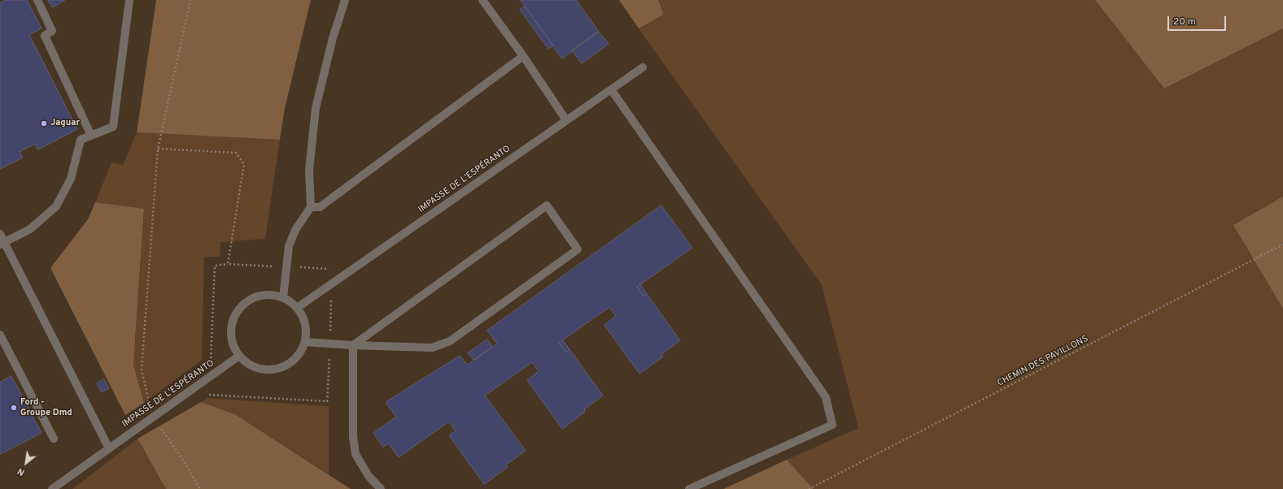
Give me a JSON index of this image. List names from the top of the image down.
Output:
{
  "streets": {
    "street": ["IMPASSE DE L'ESPÉRANTO"],
    "path": ["CHEMIN DES PAVILLONS"]
  },
  "places": ["Jaguar", "Ford - Groupe Dmd"],
  "scale_bar": "20 m",
  "north": "bottom left"
}
